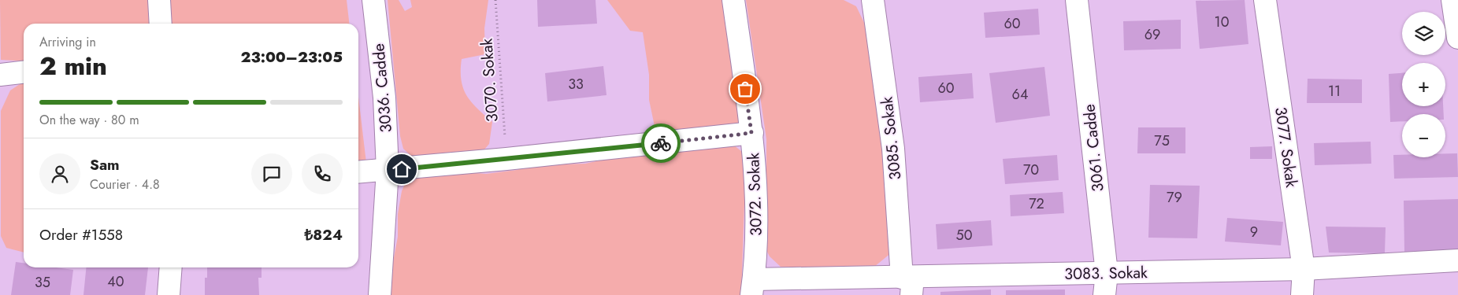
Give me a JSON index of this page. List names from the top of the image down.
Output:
{
  "streets": {
    "street": [
      "3036. Cadde",
      "3085. Sokak",
      "3077. Sokak",
      "3061. Cadde",
      "3072. Sokak",
      "3083. Sokak"
    ],
    "path": ["3070. Sokak"]
  },
  "crossings": [
    ["3085. Sokak", "3083. Sokak"],
    ["3077. Sokak", "3083. Sokak"],
    ["3061. Cadde", "3083. Sokak"],
    ["3072. Sokak", "3083. Sokak"]
  ],
  "house_numbers": [
    "10",
    "60",
    "69",
    "33",
    "60",
    "11",
    "64",
    "75",
    "70",
    "79",
    "72",
    "9",
    "50",
    "40",
    "35"
  ],
  "page": {
    "map_buttons": ["+", "−"],
    "heading": ["2 min", "Arriving in", "23:00–23:05"],
    "panel": [
      "Sam",
      "Courier · 4.8",
      "Order #1558",
      "₺824"
    ],
    "bar": "On the way · 80 m"
  }
}
